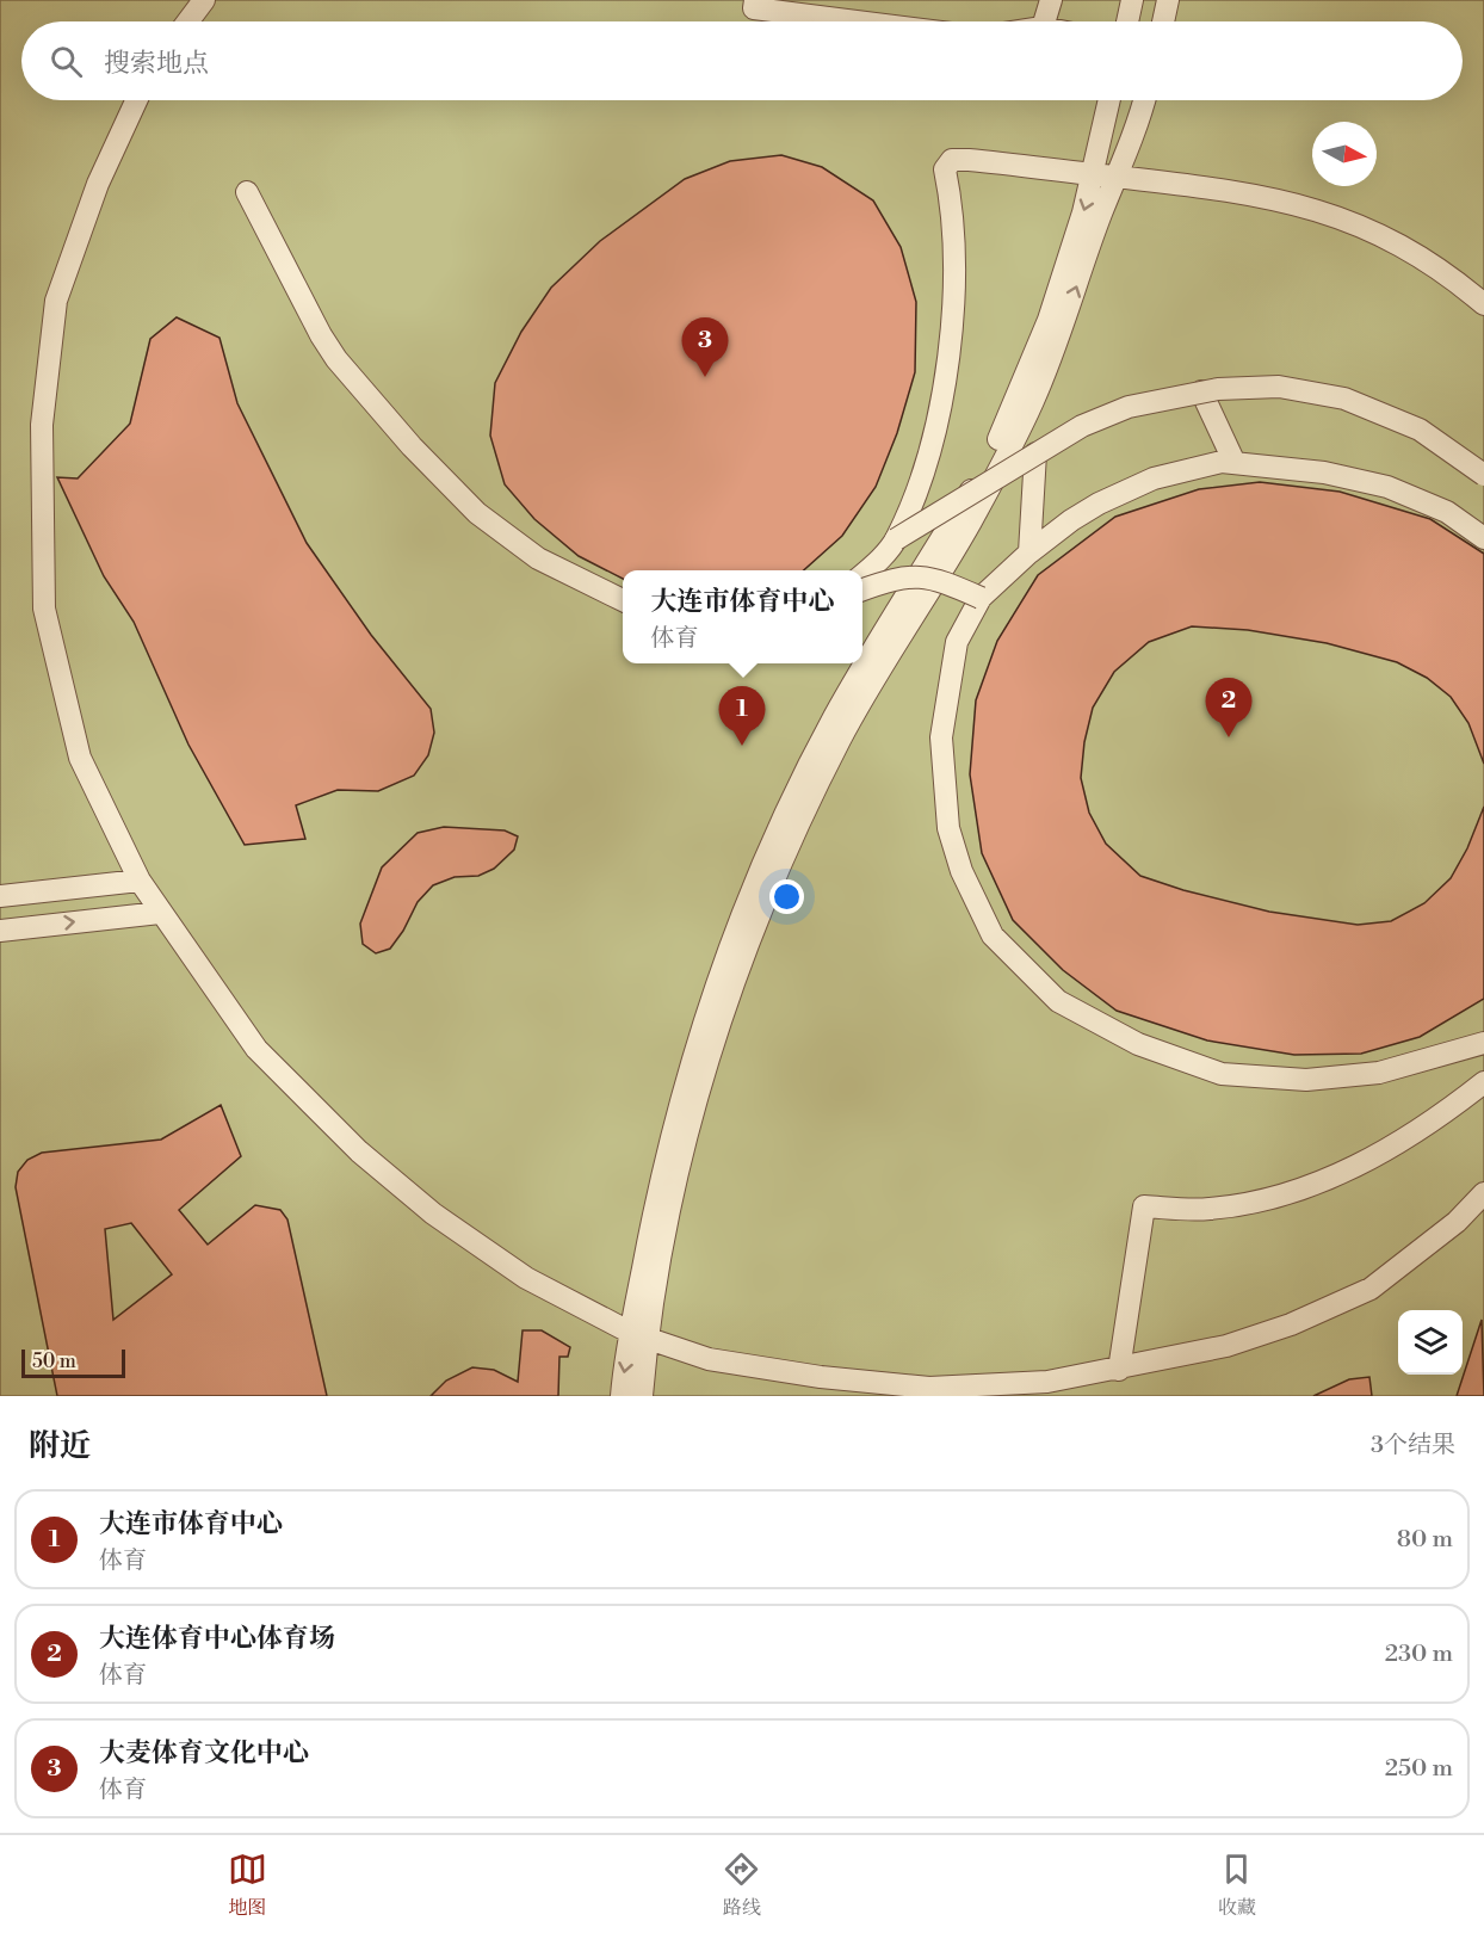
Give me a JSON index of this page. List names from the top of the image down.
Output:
{
  "scale_bar": "50 m",
  "north": "right",
  "page": {
    "search": "搜索地点",
    "pins": ["3", "2", "1"],
    "popup": ["大连市体育中心", "体育"],
    "scale": "50 m",
    "heading": ["附近", "3个结果"],
    "list": [
      {
        "mark": "1",
        "name": "大连市体育中心",
        "note": "体育",
        "value": "80 m"
      },
      {
        "mark": "2",
        "name": "大连体育中心体育场",
        "note": "体育",
        "value": "230 m"
      },
      {
        "mark": "3",
        "name": "大麦体育文化中心",
        "note": "体育",
        "value": "250 m"
      }
    ],
    "nav": ["地图", "路线", "收藏"]
  }
}
